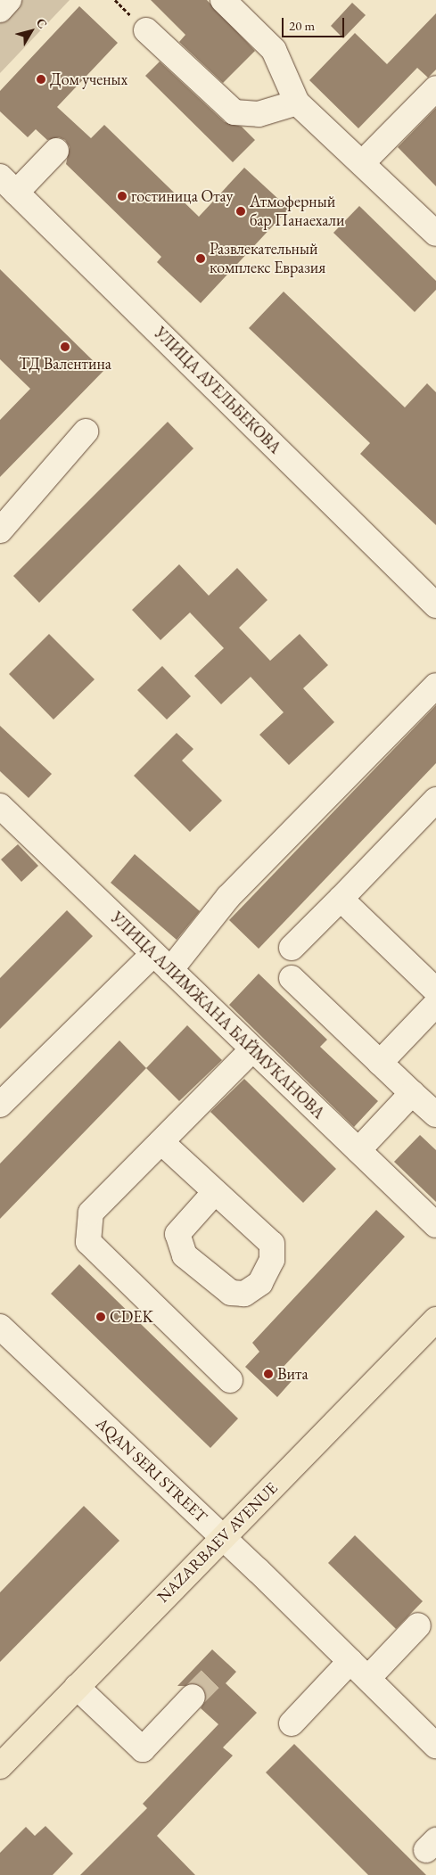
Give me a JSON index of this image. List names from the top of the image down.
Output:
{
  "streets": {
    "highway": ["NAZARBAEV AVENUE"],
    "street": ["УЛИЦА АУЕЛЬБЕКОВА", "УЛИЦА АЛИМЖАНА БАЙМУКАНОВА", "AQAN SERI STREET"]
  },
  "crossings": [
    ["AQAN SERI STREET", "NAZARBAEV AVENUE"]
  ],
  "places": [
    "Дом ученых",
    "гостиница Отау",
    "Атмоферный бар Панаехали",
    "Развлекательный комплекс Евразия",
    "ТД Валентина",
    "CDEK",
    "Вита"
  ],
  "scale_bar": "20 m",
  "north": "top right"
}
